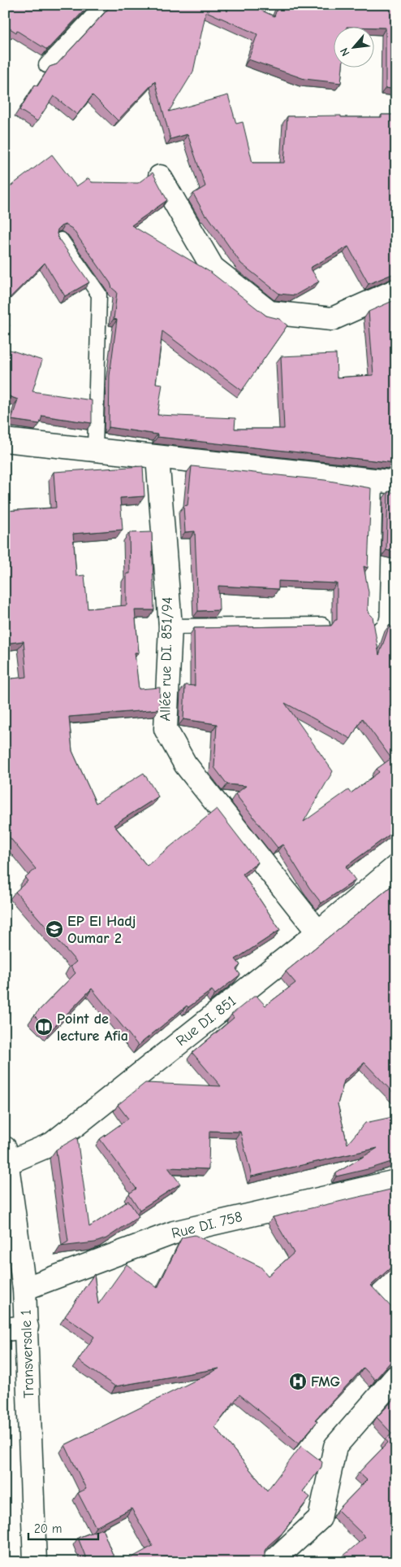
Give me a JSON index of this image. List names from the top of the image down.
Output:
{
  "streets": {
    "street": [
      "Allée rue DI. 851/94",
      "Rue DI. 851",
      "Rue DI. 758",
      "Transversale 1"
    ]
  },
  "crossings": [
    ["Allée rue DI. 851/94", "Rue DI. 851"],
    ["Rue DI. 851", "Transversale 1"],
    ["Rue DI. 758", "Transversale 1"]
  ],
  "places": {
    "school or university": ["EP El Hadj Oumar 2"],
    "library": ["Point de lecture Afia"],
    "hospital": ["FMG"]
  },
  "scale_bar": "20 m",
  "north": "bottom left"
}
